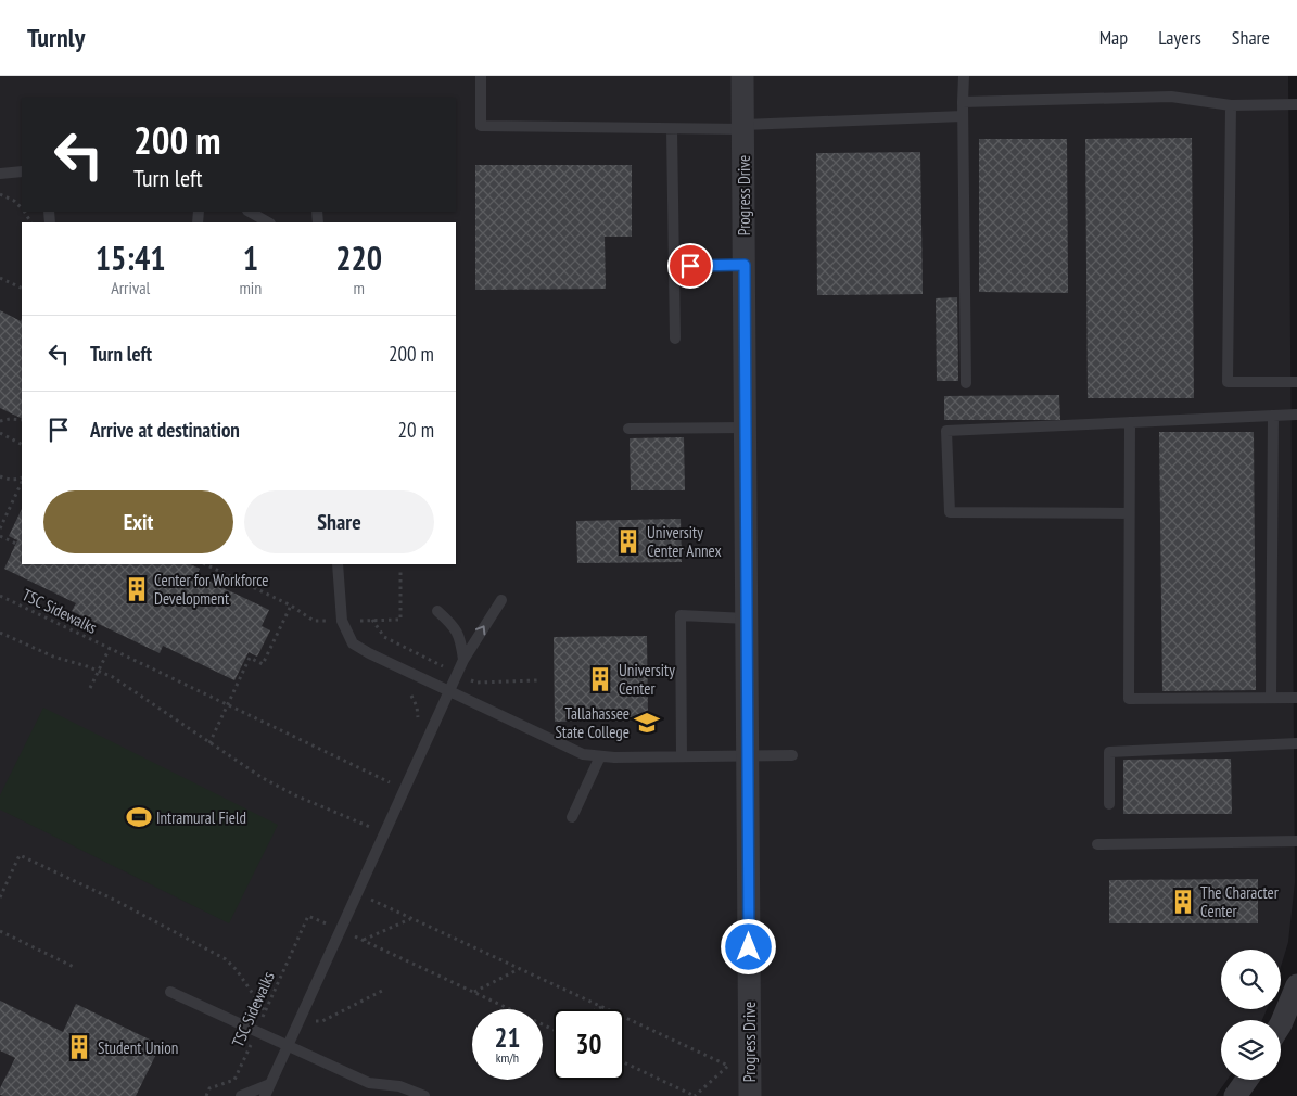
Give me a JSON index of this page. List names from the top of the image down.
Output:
{
  "streets": {
    "street": ["Progress Drive"],
    "path": ["TSC Sidewalks"]
  },
  "places": {
    "building": [
      "University Center Annex",
      "Center for Workforce Development",
      "University Center",
      "The Character Center",
      "Student Union"
    ],
    "school or university": ["Tallahassee State College"],
    "sports": ["Intramural Field"]
  },
  "page": {
    "header": "Turnly",
    "nav": ["Map", "Layers", "Share"],
    "turn": ["200 m", "Turn left"],
    "eta": [
      "15:41",
      "Arrival",
      "1",
      "min",
      "220",
      "m"
    ],
    "list": [
      {
        "name": "Turn left",
        "value": "200 m"
      },
      {
        "name": "Arrive at destination",
        "value": "20 m"
      }
    ],
    "buttons": ["Exit", "Share"],
    "speed": "21 km/h",
    "limit": "30"
  }
}
